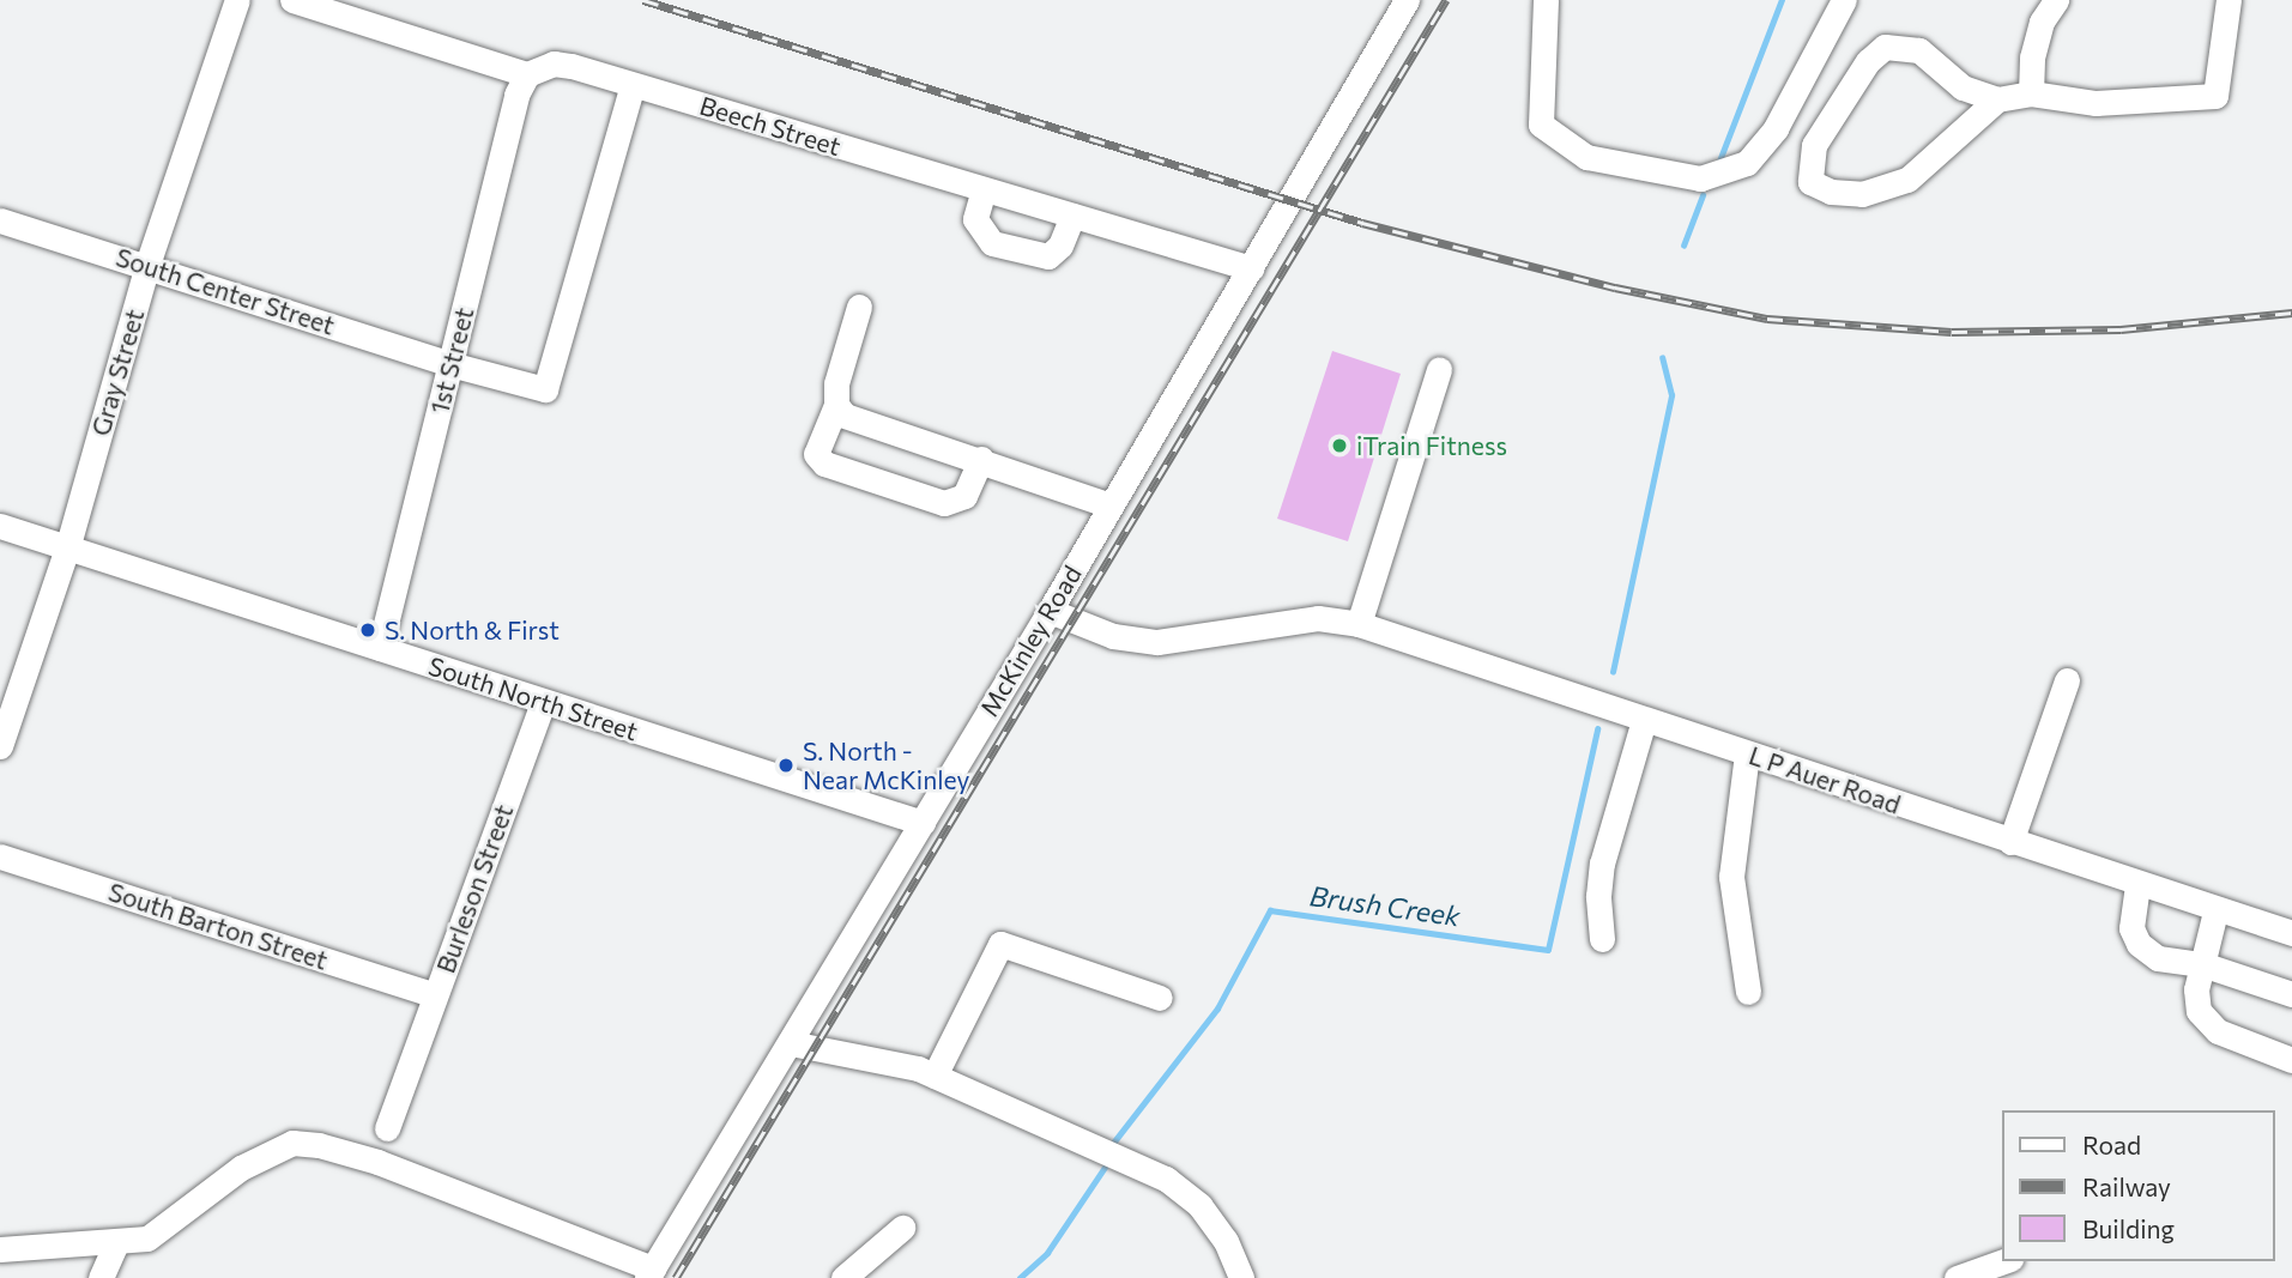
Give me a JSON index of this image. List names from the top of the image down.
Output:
{
  "streets": {
    "street": [
      "Beech Street",
      "South Center Street",
      "1st Street",
      "Gray Street",
      "McKinley Road",
      "South North Street",
      "L P Auer Road",
      "Burleson Street",
      "South Barton Street"
    ]
  },
  "crossings": [
    ["Beech Street", "South Center Street"],
    ["Beech Street", "1st Street"],
    ["Beech Street", "McKinley Road"],
    ["South Center Street", "1st Street"],
    ["South Center Street", "Gray Street"],
    ["1st Street", "South North Street"],
    ["Gray Street", "South North Street"],
    ["McKinley Road", "South North Street"],
    ["McKinley Road", "L P Auer Road"],
    ["South North Street", "Burleson Street"],
    ["Burleson Street", "South Barton Street"]
  ],
  "water": ["Brush Creek"],
  "places": ["iTrain Fitness", "S. North & First", "S. North - Near McKinley"],
  "legend": ["Road", "Railway", "Building"]
}
